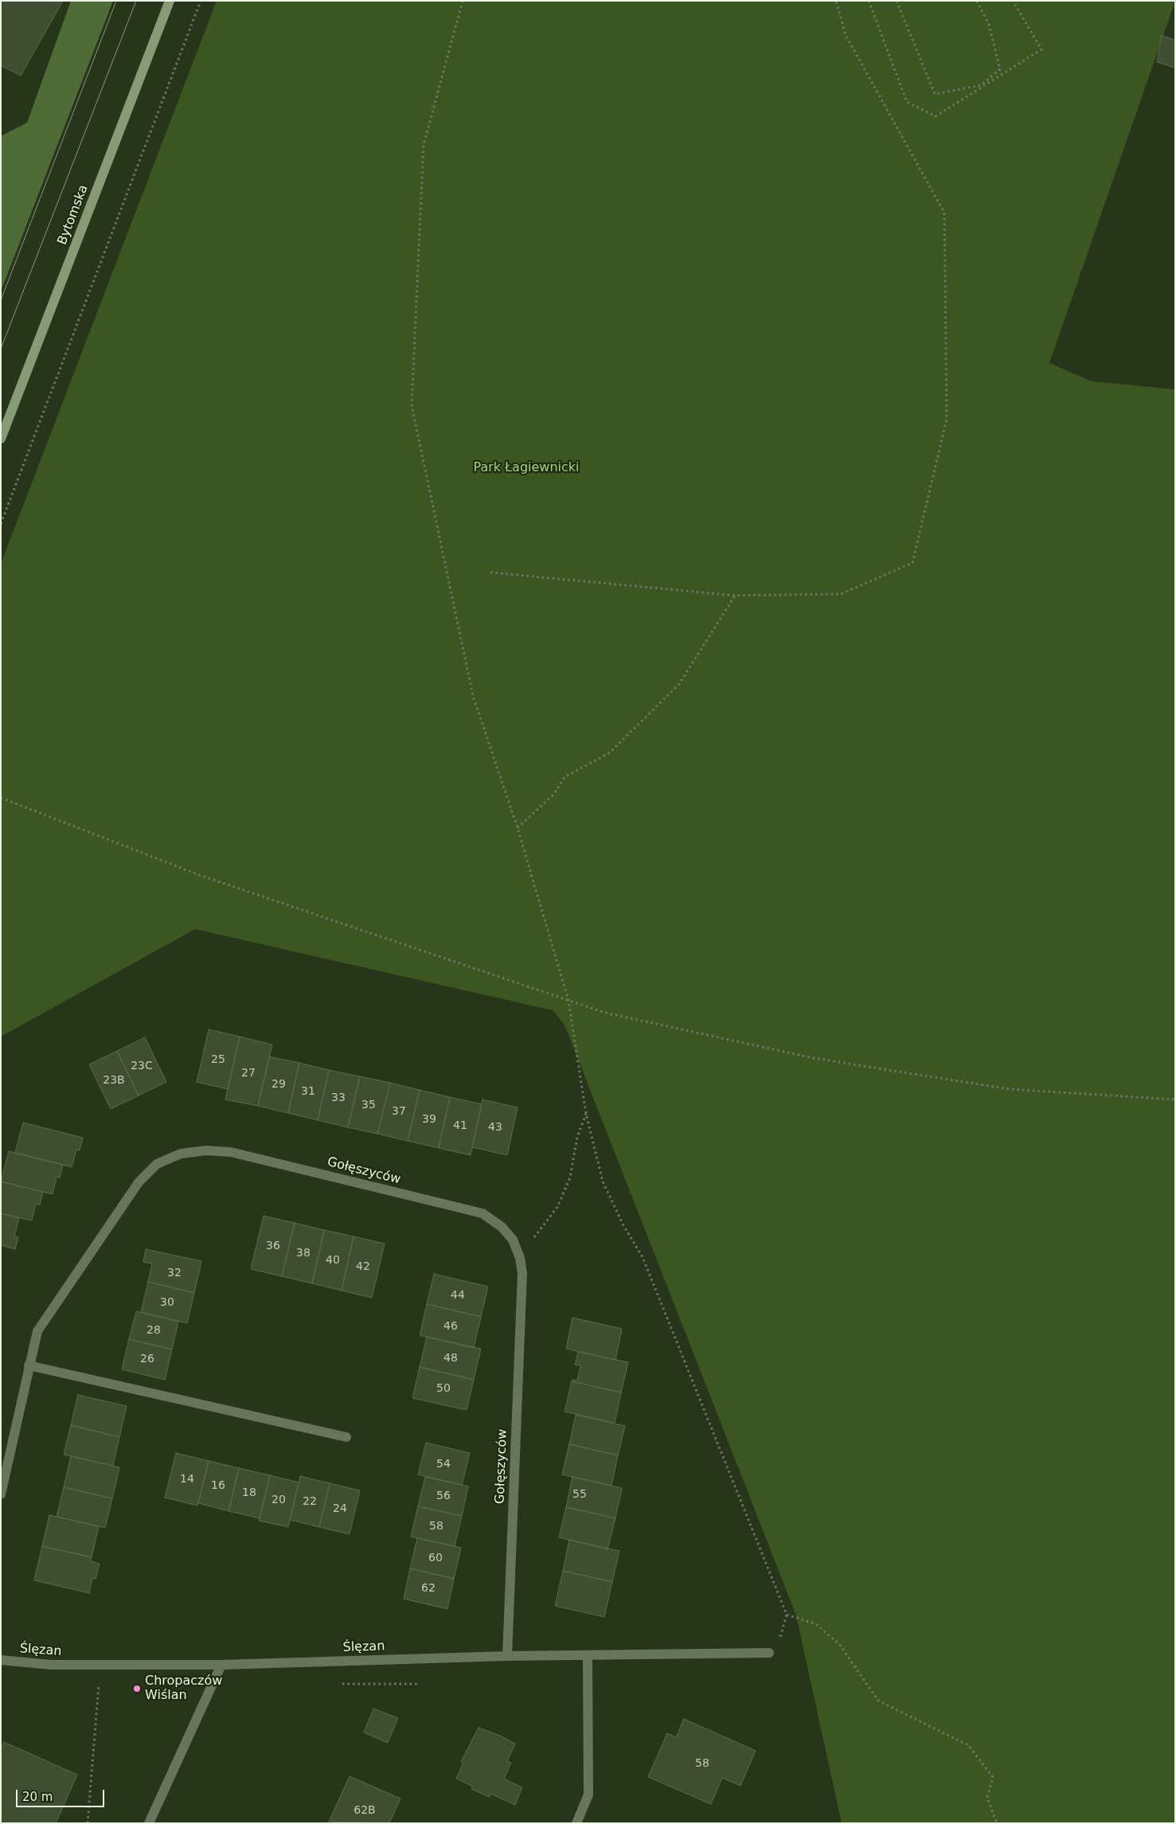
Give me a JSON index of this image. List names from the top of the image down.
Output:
{
  "streets": {
    "main road": ["Bytomska"],
    "street": ["Gołęszyców", "Ślęzan"]
  },
  "crossings": [
    ["Gołęszyców", "Ślęzan"]
  ],
  "parks": ["Park Łagiewnicki"],
  "places": ["Chropaczów Wiślan"],
  "house_numbers": [
    "25",
    "23C",
    "27",
    "23B",
    "29",
    "31",
    "33",
    "35",
    "37",
    "39",
    "41",
    "43",
    "36",
    "38",
    "40",
    "42",
    "32",
    "44",
    "30",
    "46",
    "28",
    "48",
    "26",
    "50",
    "54",
    "14",
    "16",
    "18",
    "55",
    "56",
    "20",
    "22",
    "24",
    "58",
    "60",
    "62",
    "58",
    "62B"
  ],
  "scale_bar": "20 m"
}
